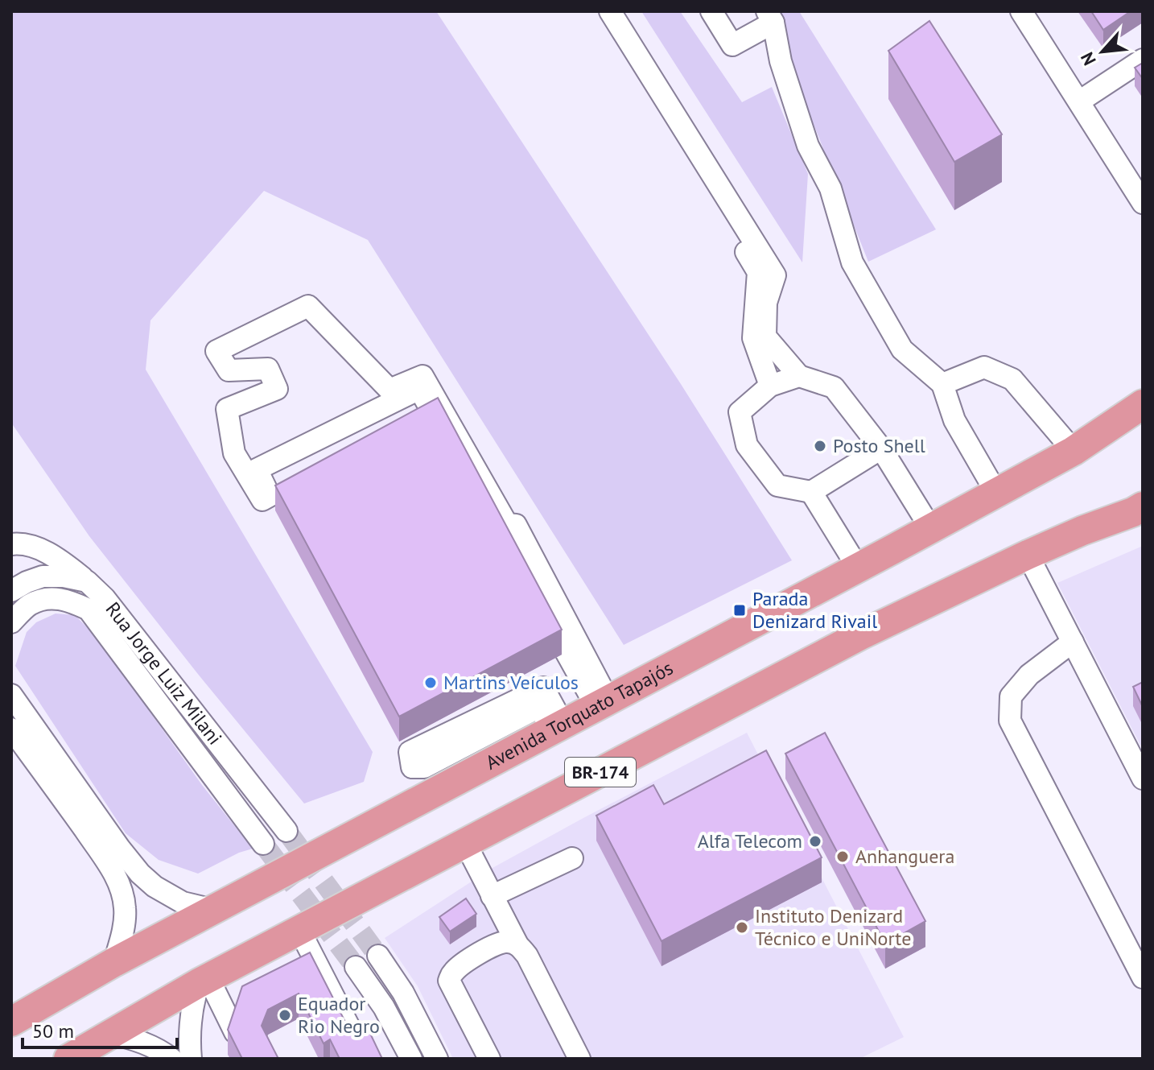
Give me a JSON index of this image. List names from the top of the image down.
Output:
{
  "streets": {
    "highway": ["Avenida Torquato Tapajós", "BR-174"],
    "street": ["Rua Jorge Luiz Milani"]
  },
  "places": {
    "other": [
      "Posto Shell",
      "Martins Veículos",
      "Alfa Telecom",
      "Anhanguera",
      "Instituto Denizard Técnico e UniNorte",
      "Equador Rio Negro"
    ],
    "transit": ["Parada Denizard Rivail"]
  },
  "scale_bar": "50 m",
  "north": "bottom left"
}
